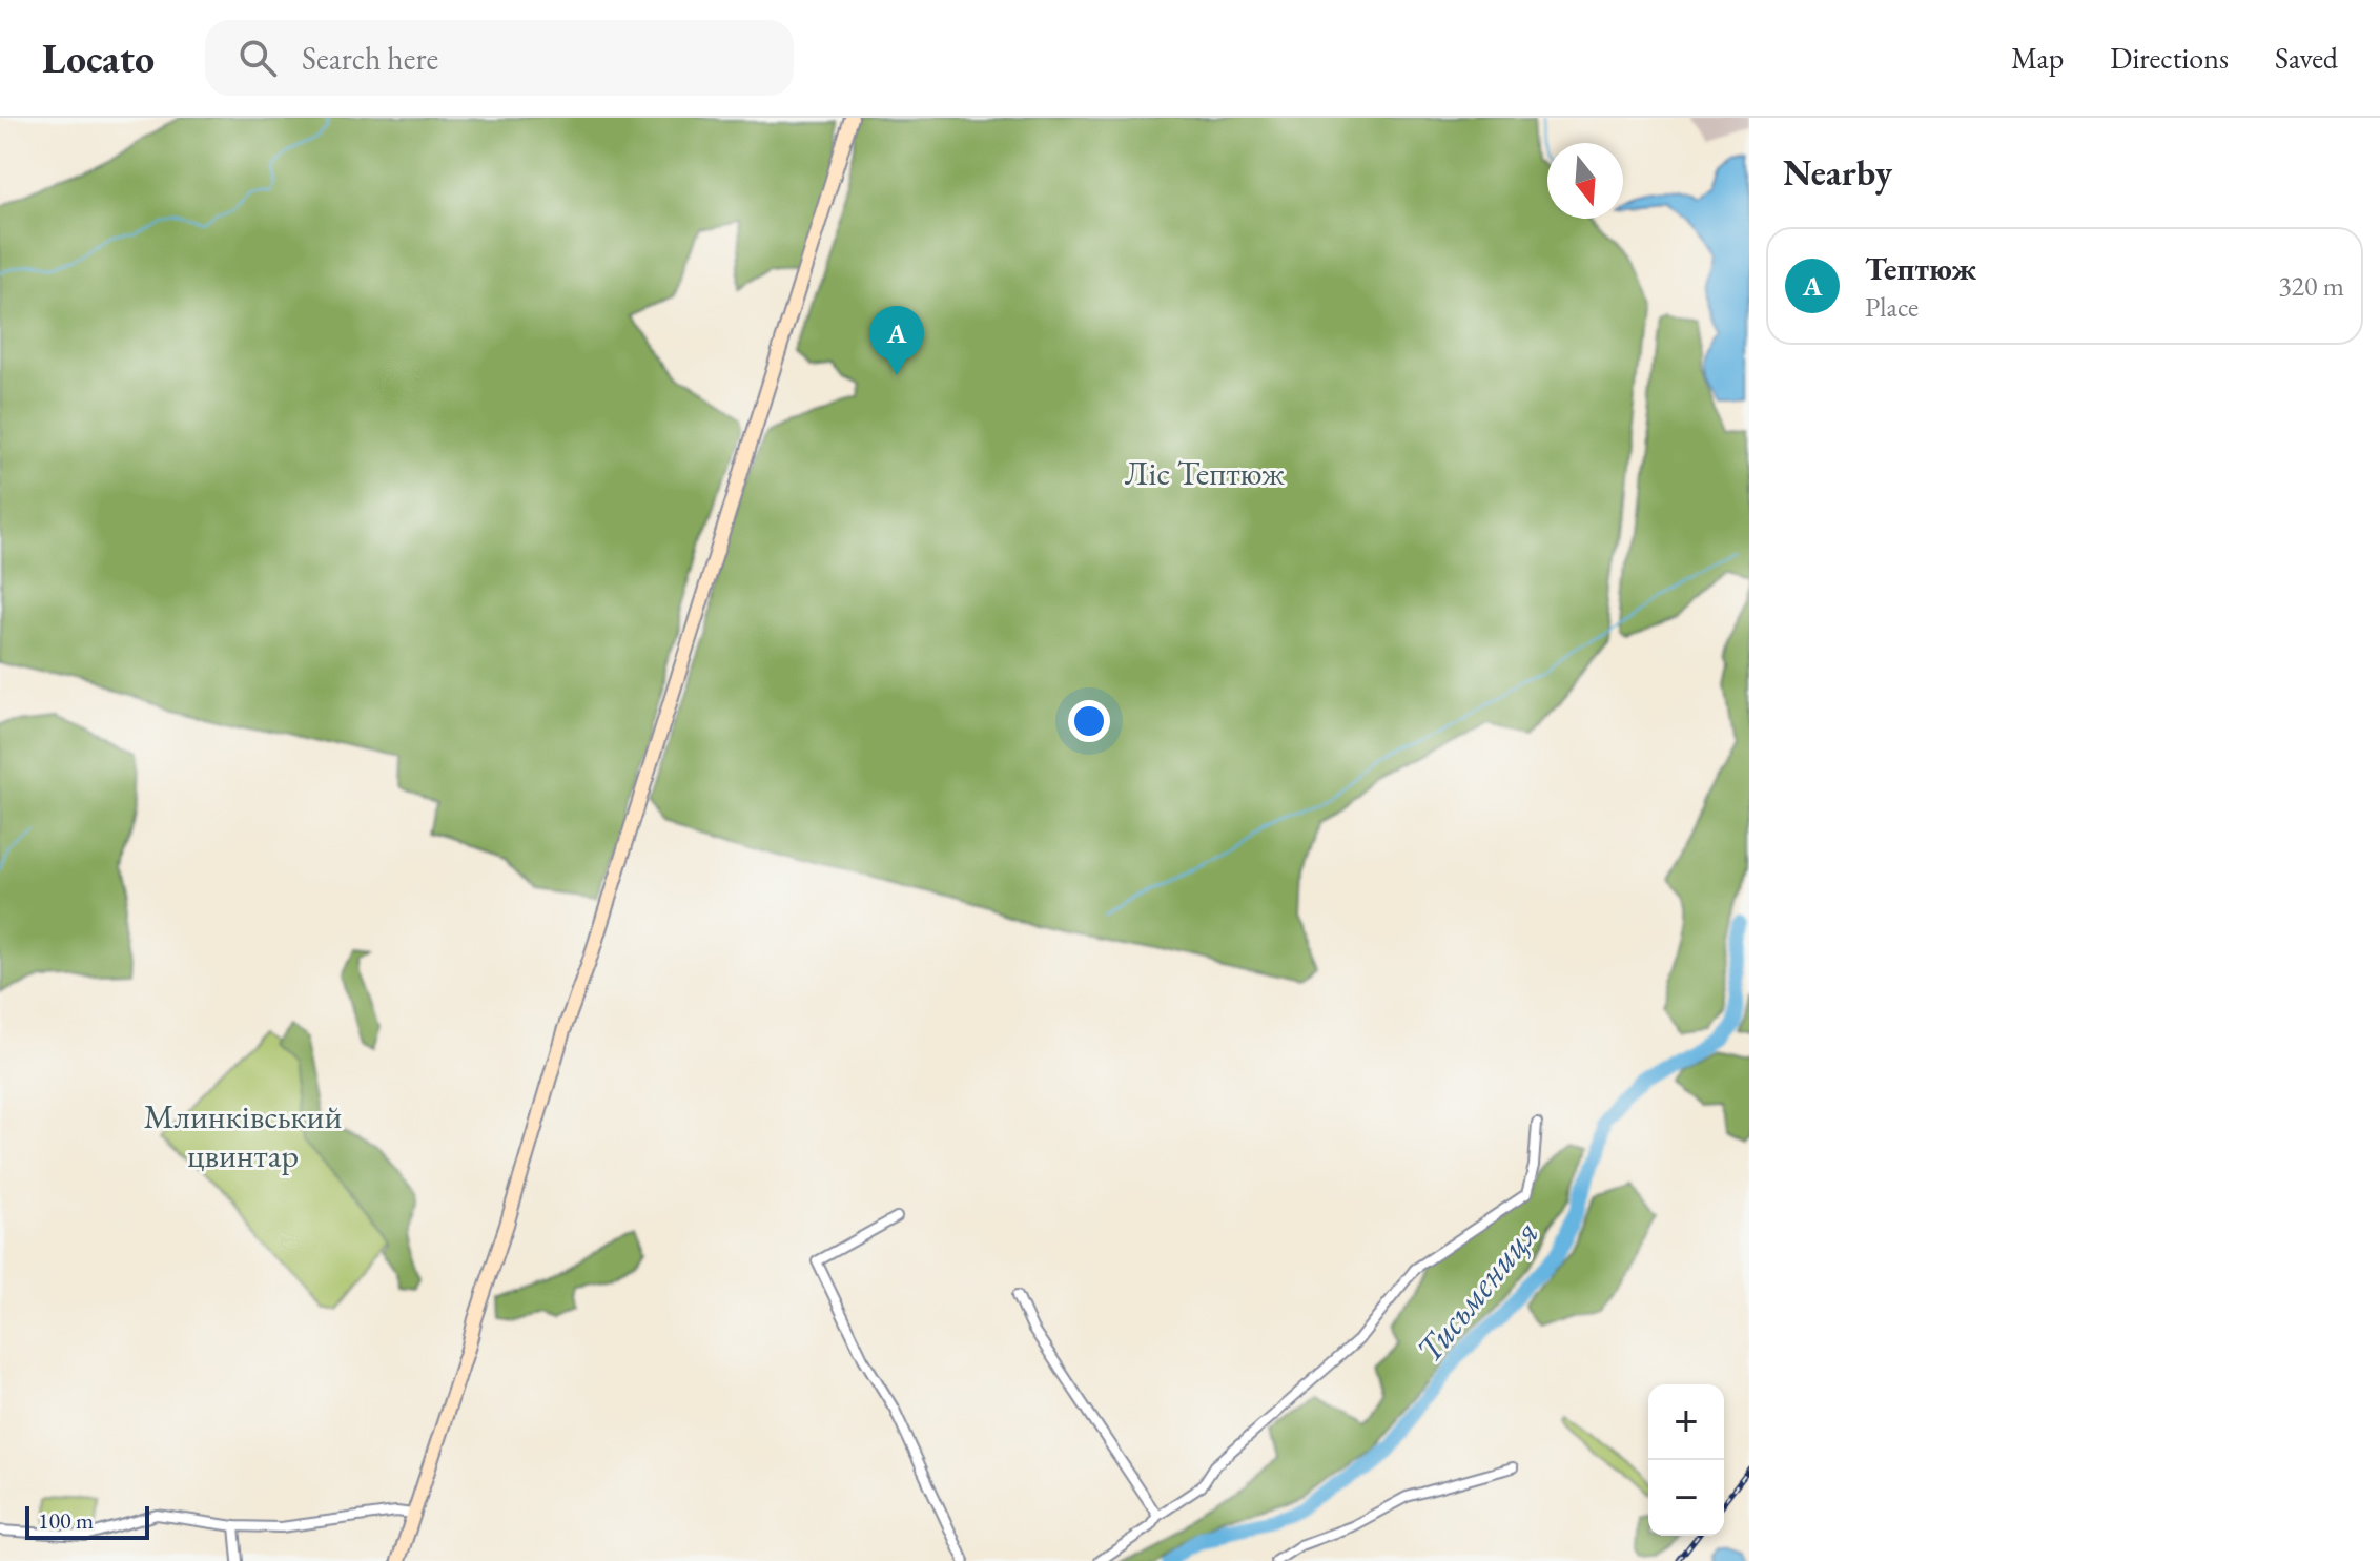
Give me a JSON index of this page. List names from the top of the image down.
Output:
{
  "water": ["Тисьмениця"],
  "parks": ["Ліс Тептюж", "Млинківський цвинтар"],
  "scale_bar": "100 m",
  "north": "bottom",
  "page": {
    "header": "Locato",
    "search": "Search here",
    "nav": ["Map", "Directions", "Saved"],
    "heading": "Nearby",
    "list": [
      {
        "mark": "A",
        "name": "Тептюж",
        "note": "Place",
        "value": "320 m"
      }
    ],
    "pins": "A",
    "map_buttons": ["+", "−"],
    "scale": "100 m"
  }
}
